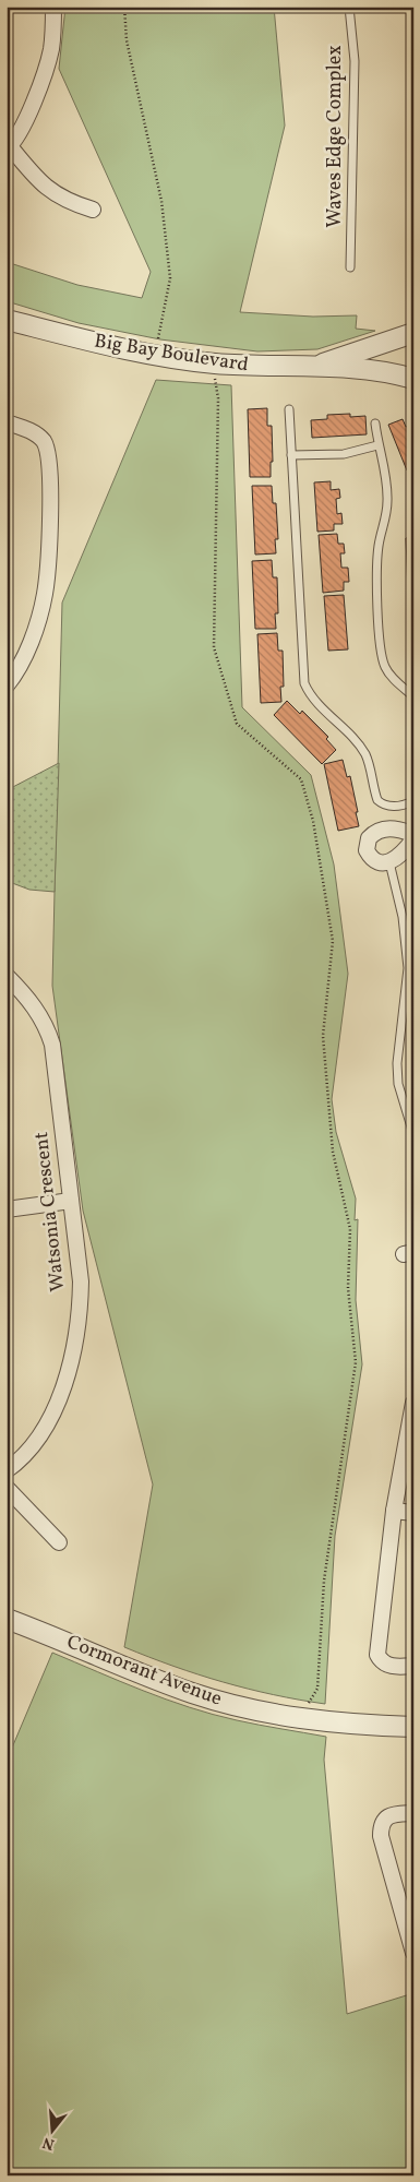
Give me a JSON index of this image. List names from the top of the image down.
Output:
{
  "streets": {
    "street": ["Big Bay Boulevard", "Watsonia Crescent", "Cormorant Avenue"],
    "lane": ["Waves Edge Complex"]
  },
  "north": "bottom"
}
